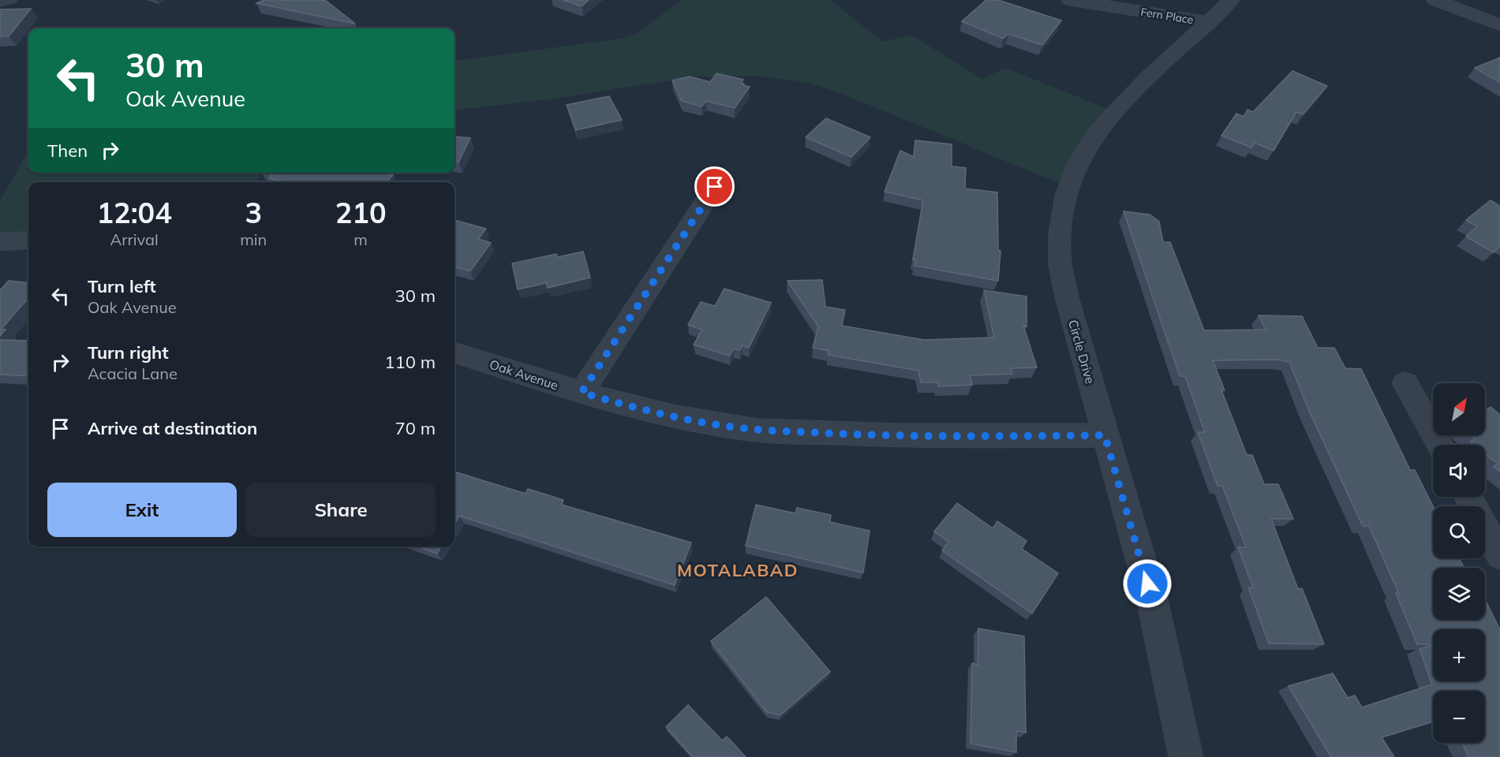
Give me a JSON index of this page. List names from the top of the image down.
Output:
{
  "streets": {
    "street": ["Fern Place", "Circle Drive", "Oak Avenue"]
  },
  "crossings": [
    ["Fern Place", "Circle Drive"],
    ["Circle Drive", "Oak Avenue"]
  ],
  "districts": ["MOTALABAD"],
  "north": "top right",
  "page": {
    "turn": ["30 m", "Oak Avenue"],
    "then": "Then",
    "eta": [
      "12:04",
      "Arrival",
      "3",
      "min",
      "210",
      "m"
    ],
    "list": [
      {
        "name": "Turn left",
        "note": "Oak Avenue",
        "value": "30 m"
      },
      {
        "name": "Turn right",
        "note": "Acacia Lane",
        "value": "110 m"
      },
      {
        "name": "Arrive at destination",
        "value": "70 m"
      }
    ],
    "map_buttons": ["+", "−"],
    "buttons": ["Exit", "Share"]
  }
}
